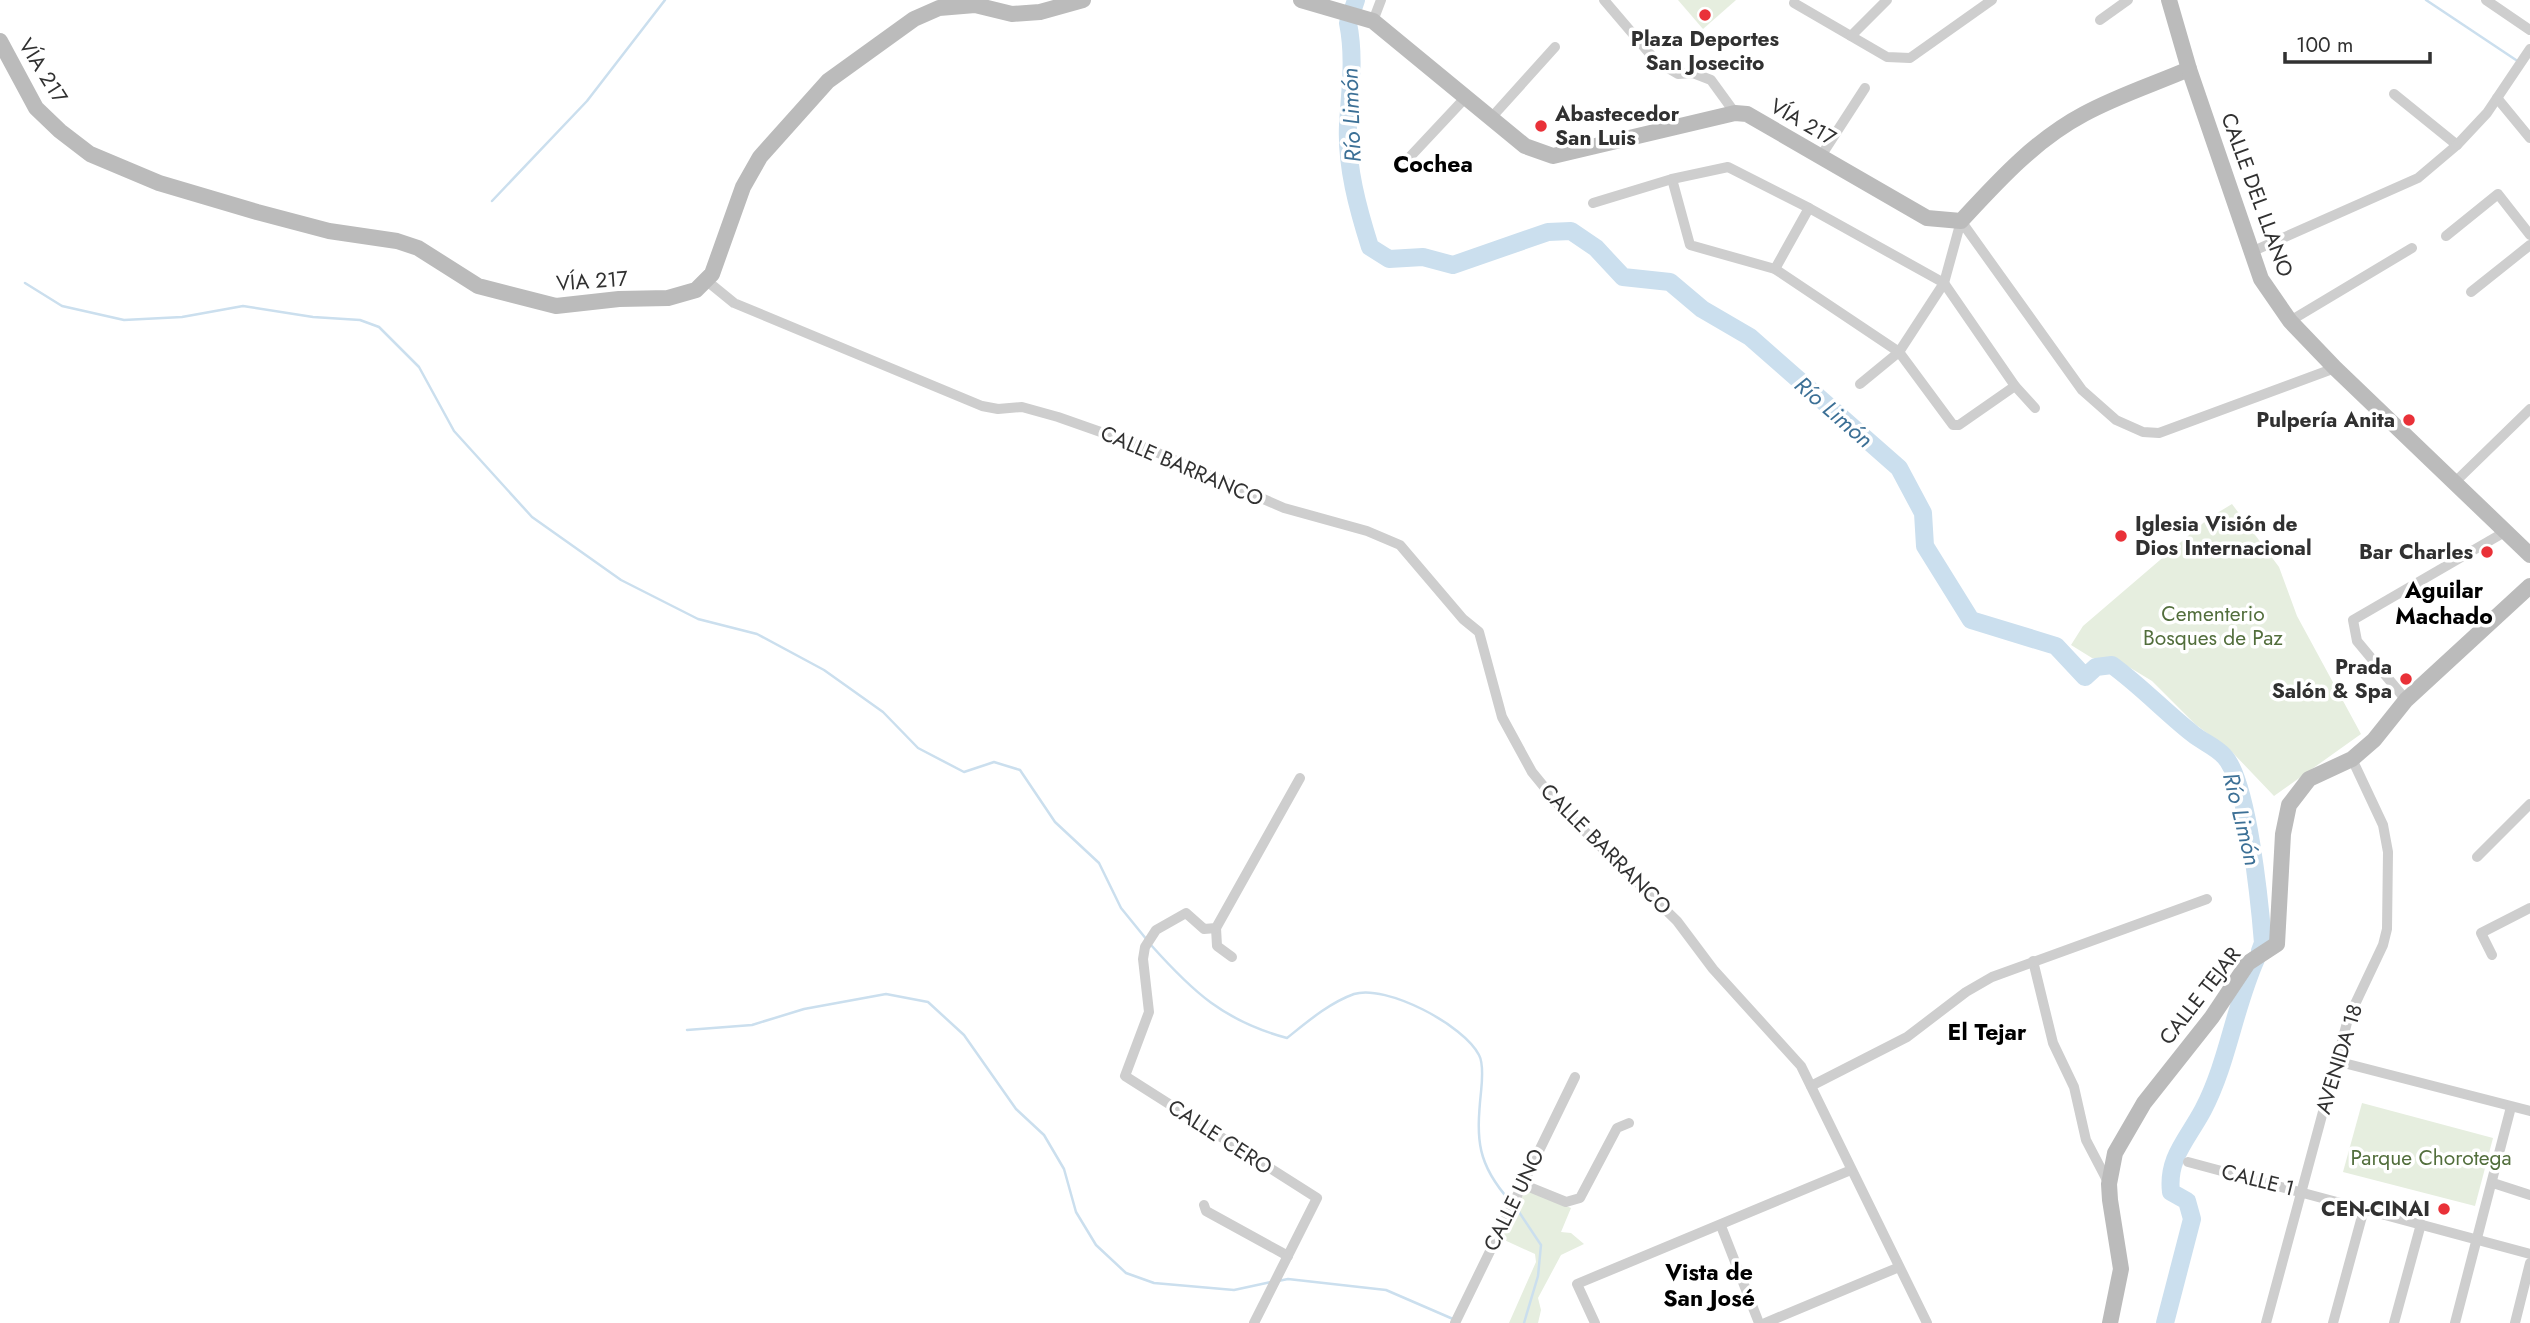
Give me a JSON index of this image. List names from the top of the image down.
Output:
{
  "streets": {
    "main road": ["VÍA 217", "CALLE DEL LLANO", "CALLE TEJAR"],
    "street": [
      "CALLE BARRANCO",
      "AVENIDA 18",
      "CALLE CERO",
      "CALLE 1",
      "CALLE UNO"
    ]
  },
  "crossings": [
    ["VÍA 217", "CALLE BARRANCO"],
    ["CALLE TEJAR", "AVENIDA 18"],
    ["AVENIDA 18", "CALLE 1"]
  ],
  "districts": [
    "Cochea",
    "Aguilar Machado",
    "El Tejar",
    "Vista de San José"
  ],
  "water": ["Río Limón"],
  "parks": ["Cementerio Bosques de Paz", "Parque Chorotega"],
  "places": [
    "Plaza Deportes San Josecito",
    "Abastecedor San Luis",
    "Pulpería Anita",
    "Iglesia Visión de Dios Internacional",
    "Bar Charles",
    "Prada Salón & Spa",
    "CEN-CINAI"
  ],
  "scale_bar": "100 m"
}
